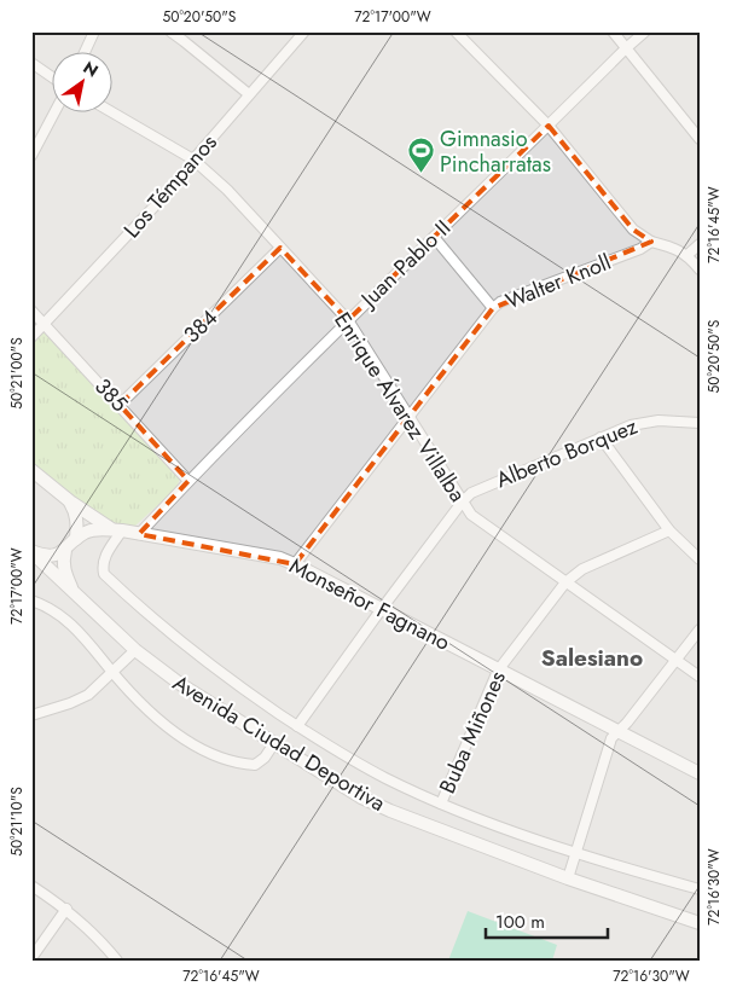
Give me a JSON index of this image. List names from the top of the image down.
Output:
{
  "streets": {
    "street": [
      "Los Témpanos",
      "Juan Pablo II",
      "Walter Knoll",
      "384",
      "385",
      "Enrique Álvarez Villalba",
      "Alberto Borquez",
      "Monseñor Fagnano",
      "Buba Miñones",
      "Avenida Ciudad Deportiva"
    ]
  },
  "crossings": [
    ["Los Témpanos", "385"],
    ["Los Témpanos", "Enrique Álvarez Villalba"],
    ["Juan Pablo II", "385"],
    ["Juan Pablo II", "Enrique Álvarez Villalba"],
    ["Juan Pablo II", "Monseñor Fagnano"],
    ["Walter Knoll", "Enrique Álvarez Villalba"],
    ["Walter Knoll", "Monseñor Fagnano"],
    ["384", "385"],
    ["384", "Enrique Álvarez Villalba"],
    ["Enrique Álvarez Villalba", "Alberto Borquez"],
    ["Enrique Álvarez Villalba", "Buba Miñones"],
    ["Alberto Borquez", "Monseñor Fagnano"],
    ["Alberto Borquez", "Avenida Ciudad Deportiva"],
    ["Monseñor Fagnano", "Buba Miñones"],
    ["Monseñor Fagnano", "Avenida Ciudad Deportiva"],
    ["Buba Miñones", "Avenida Ciudad Deportiva"]
  ],
  "districts": ["Salesiano"],
  "places": {
    "sports": ["Gimnasio Pincharratas"]
  },
  "scale_bar": "100 m",
  "north": "top right",
  "coordinates": [
    "50°20'50\"S",
    "72°17'00\"W",
    "72°16'45\"W",
    "50°21'00\"S",
    "50°21'10\"S",
    "72°16'30\"W"
  ]
}
